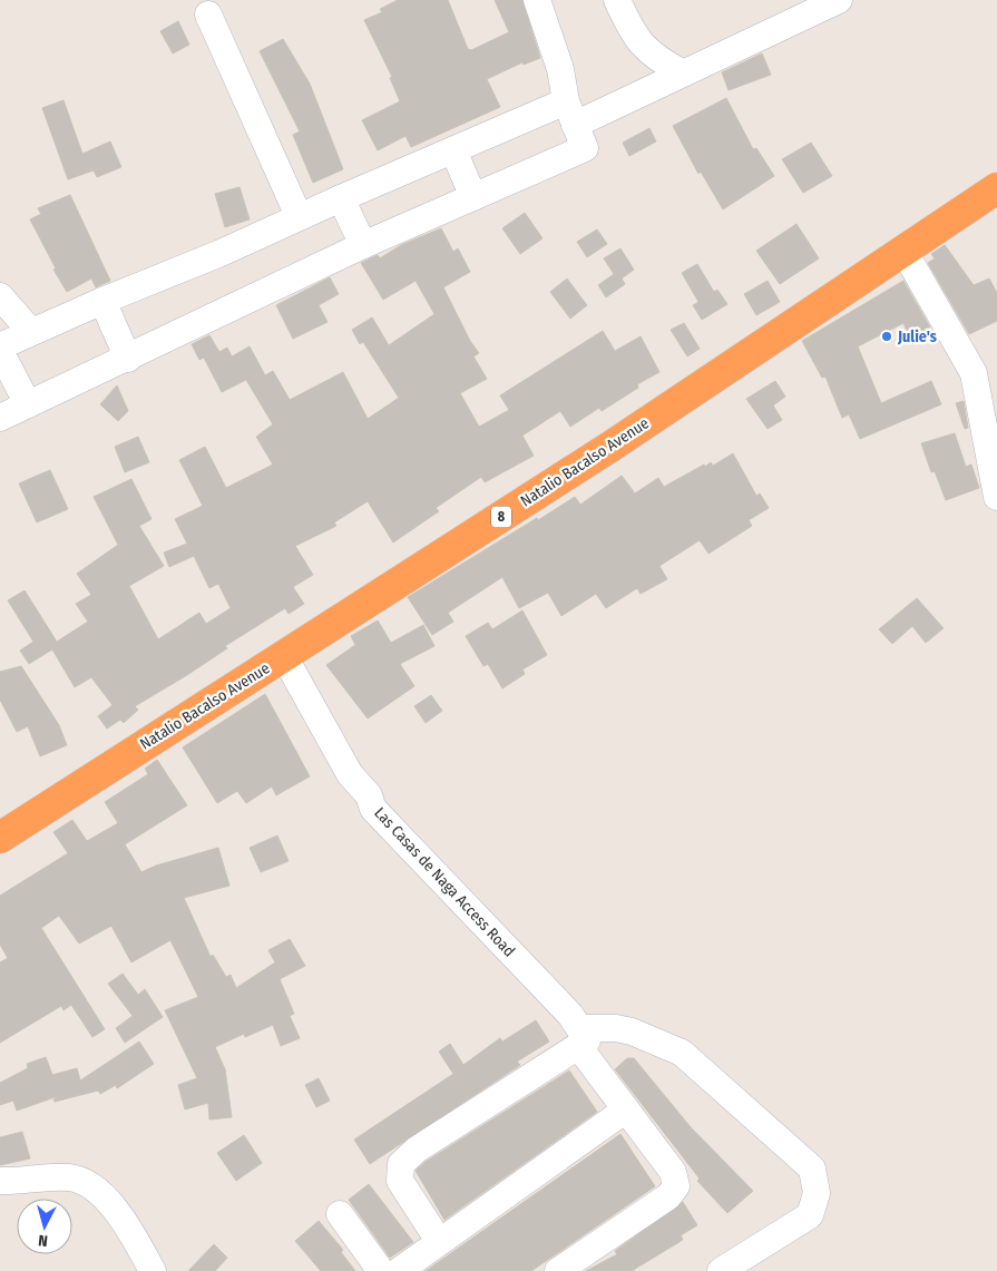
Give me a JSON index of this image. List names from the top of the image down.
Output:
{
  "streets": {
    "highway": ["Natalio Bacalso Avenue", "8"],
    "street": ["Las Casas de Naga Access Road"]
  },
  "crossings": [
    ["Natalio Bacalso Avenue", "Las Casas de Naga Access Road"]
  ],
  "places": ["Julie's"],
  "north": "bottom"
}
